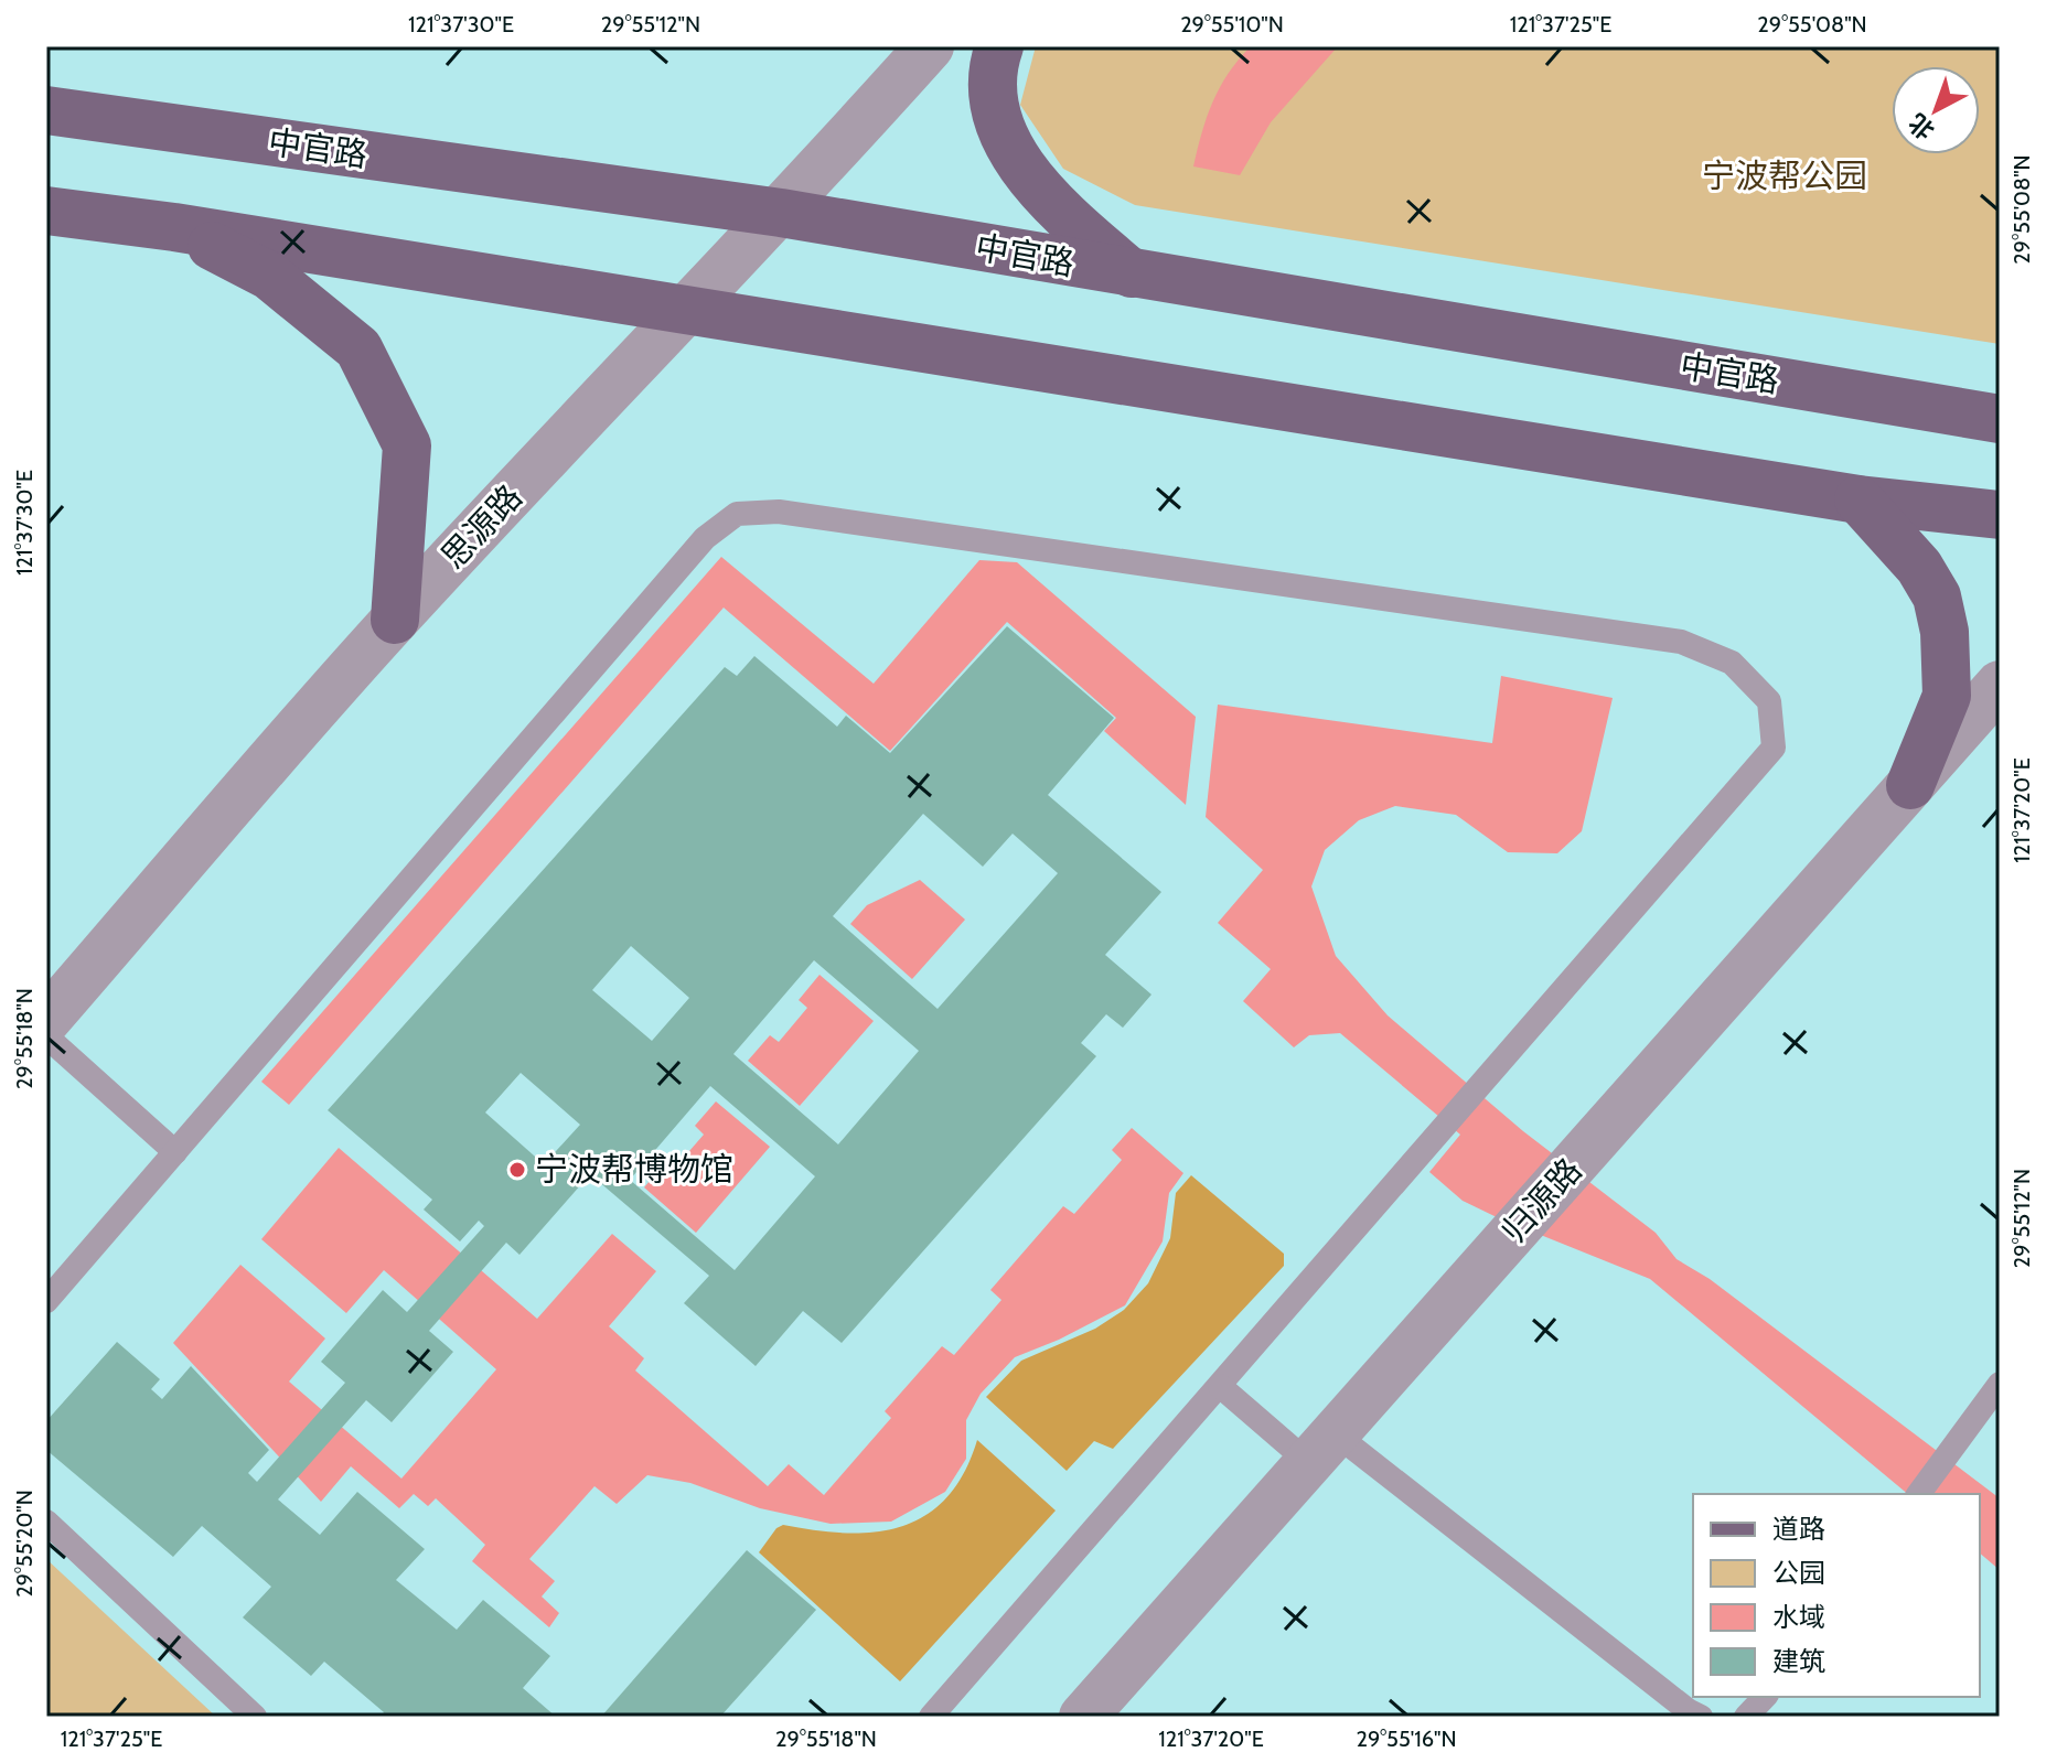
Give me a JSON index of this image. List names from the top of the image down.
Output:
{
  "streets": {
    "main road": ["中官路"],
    "street": ["思源路", "归源路"]
  },
  "crossings": [
    ["中官路", "思源路"]
  ],
  "parks": ["宁波帮公园"],
  "places": ["宁波帮博物馆"],
  "legend": [
    "道路",
    "公园",
    "水域",
    "建筑"
  ],
  "north": "bottom left",
  "coordinates": [
    "121°37'30\"E",
    "29°55'12\"N",
    "29°55'10\"N",
    "121°37'25\"E",
    "29°55'08\"N",
    "121°37'20\"E",
    "29°55'18\"N",
    "29°55'20\"N",
    "29°55'16\"N"
  ]
}
